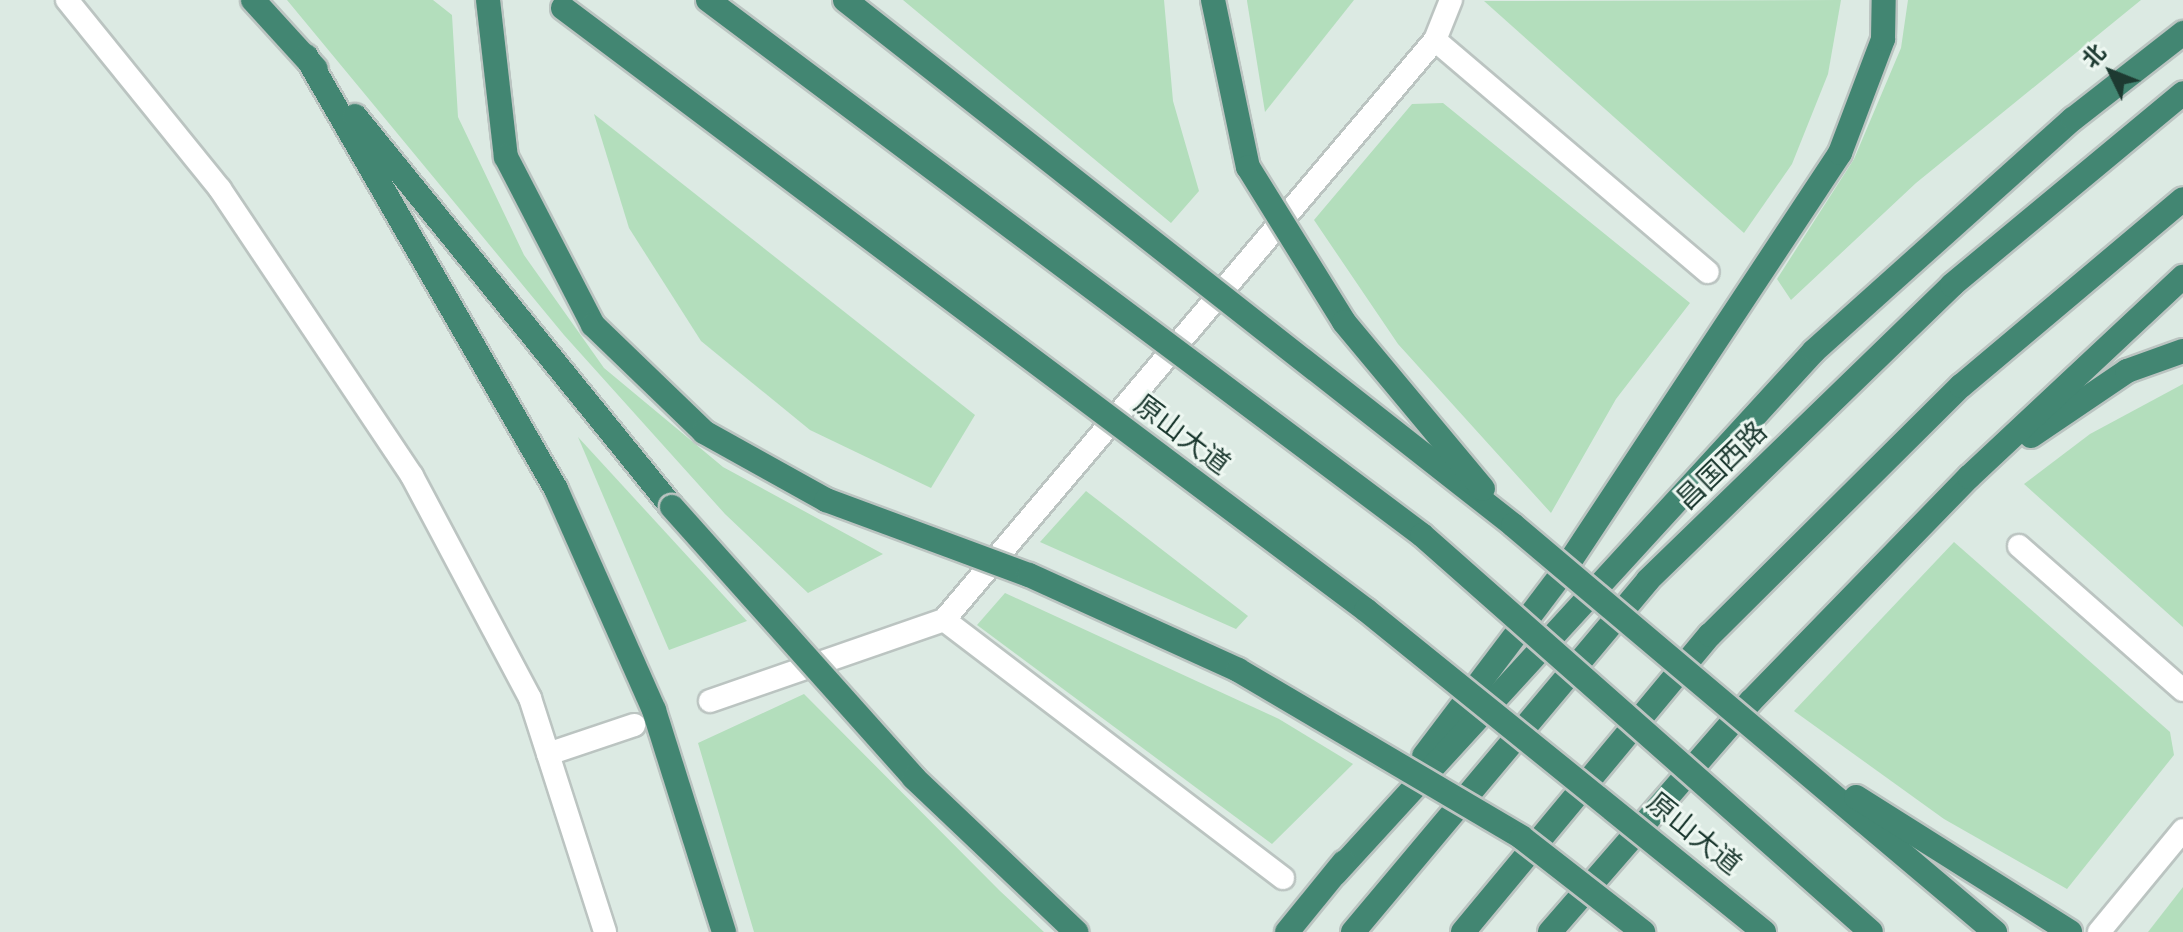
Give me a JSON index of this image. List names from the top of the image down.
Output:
{
  "streets": {
    "highway": ["原山大道", "昌国西路"]
  },
  "north": "top left"
}
